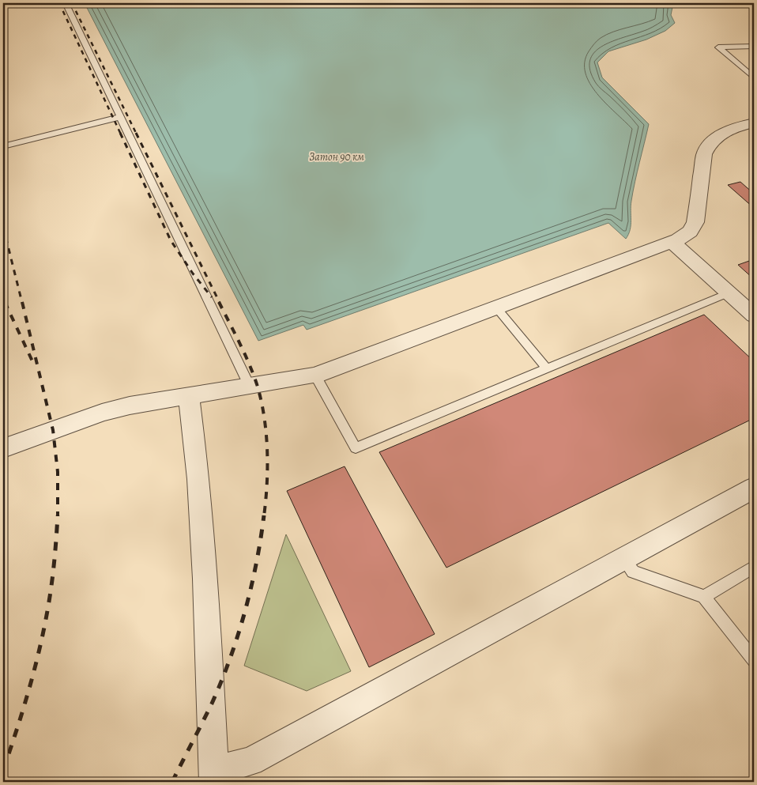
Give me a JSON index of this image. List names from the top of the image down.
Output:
{
  "water": ["Затон 90 км"]
}
